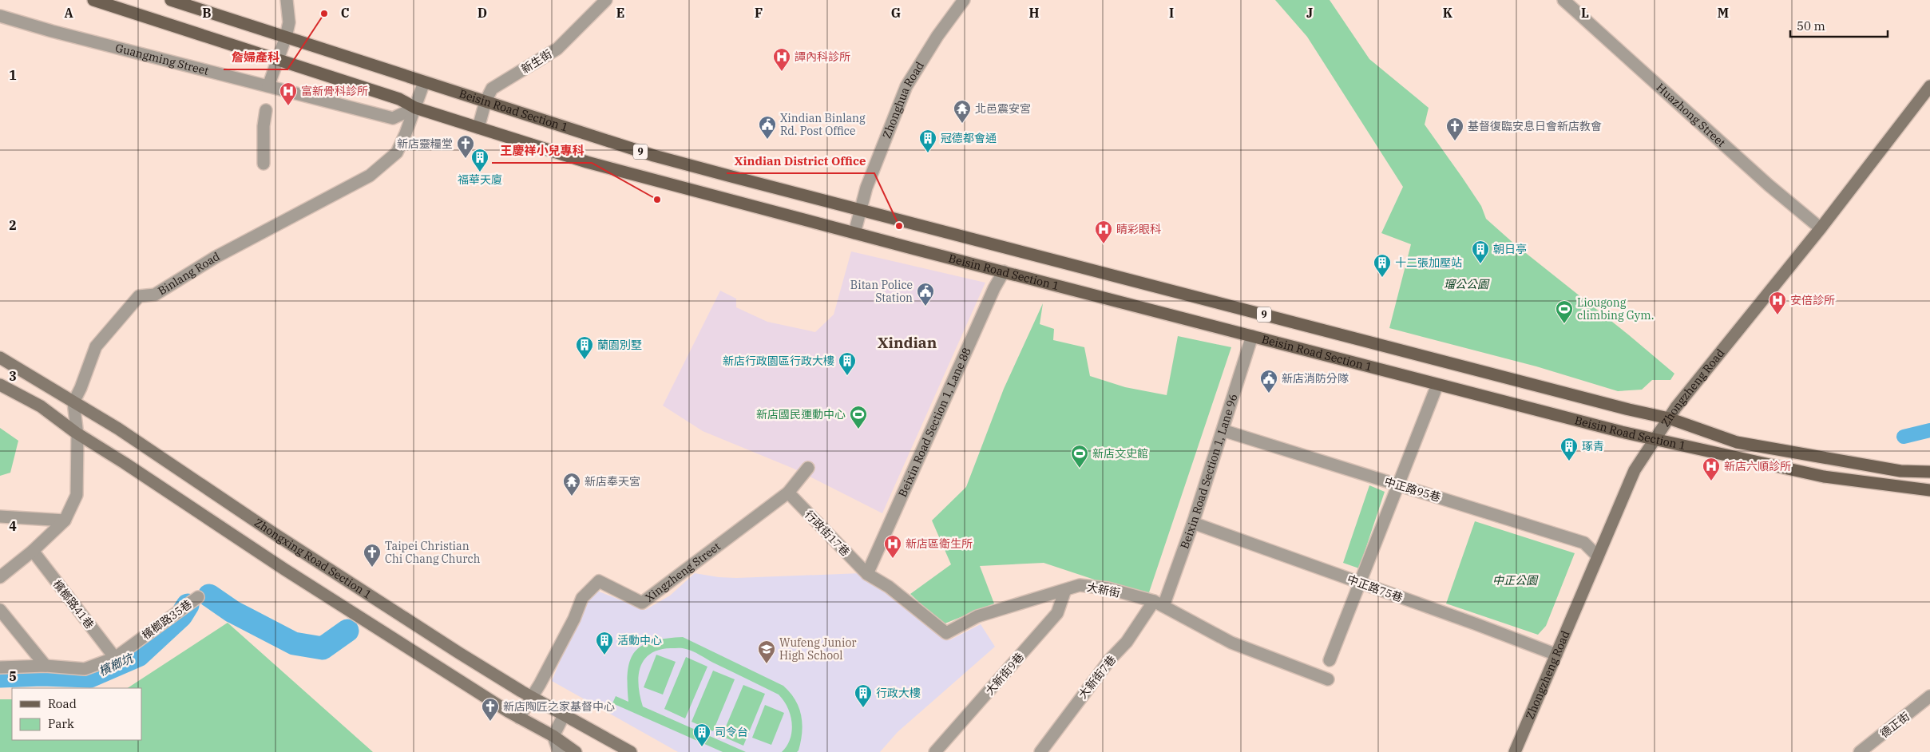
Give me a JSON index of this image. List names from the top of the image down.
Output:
{
  "streets": {
    "main road": ["Beisin Road Section 1", "9"],
    "street": [
      "Guangming Street",
      "新生街",
      "Zhonghua Road",
      "Huazhong Street",
      "Binlang Road",
      "Zhongzheng Road",
      "Beixin Road Section 1, Lane 88",
      "Beixin Road Section 1, Lane 96",
      "中正路95巷",
      "行政街17巷",
      "Zhongxing Road Section 1",
      "Xingzheng Street",
      "中正路75巷",
      "大新街",
      "檳榔路41巷",
      "檳榔路35巷",
      "大新街9巷",
      "大新街7巷",
      "德正街"
    ]
  },
  "crossings": [
    ["Guangming Street", "Beisin Road Section 1"],
    ["Guangming Street", "Binlang Road"],
    ["新生街", "Beisin Road Section 1"],
    ["Zhonghua Road", "Beisin Road Section 1"],
    ["Beisin Road Section 1", "Binlang Road"],
    ["Beisin Road Section 1", "Zhongzheng Road"],
    ["Beisin Road Section 1", "Beixin Road Section 1, Lane 88"],
    ["Beisin Road Section 1", "Beixin Road Section 1, Lane 96"],
    ["Huazhong Street", "Zhongzheng Road"],
    ["Binlang Road", "Zhongxing Road Section 1"],
    ["Binlang Road", "檳榔路41巷"],
    ["Zhongzheng Road", "中正路95巷"],
    ["Zhongzheng Road", "中正路75巷"],
    ["Beixin Road Section 1, Lane 88", "行政街17巷"],
    ["Beixin Road Section 1, Lane 88", "大新街"],
    ["Beixin Road Section 1, Lane 96", "中正路95巷"],
    ["Beixin Road Section 1, Lane 96", "中正路75巷"],
    ["Beixin Road Section 1, Lane 96", "大新街"],
    ["Beixin Road Section 1, Lane 96", "大新街7巷"],
    ["行政街17巷", "Xingzheng Street"],
    ["行政街17巷", "大新街"],
    ["Zhongxing Road Section 1", "Xingzheng Street"],
    ["大新街", "大新街9巷"],
    ["大新街", "大新街7巷"],
    ["檳榔路41巷", "檳榔路35巷"]
  ],
  "districts": ["Xindian"],
  "water": ["檳榔坑"],
  "parks": ["瑠公公園", "中正公園"],
  "places": {
    "other": ["詹婦產科", "王慶祥小兒專科", "Xindian District Office"],
    "hospital": [
      "譚內科診所",
      "富新骨科診所",
      "睛彩眼科",
      "安倍診所",
      "新店六順診所",
      "新店區衛生所"
    ],
    "temple": ["北邑震安宮", "新店奉天宮"],
    "public building": ["Xindian Binlang Rd. Post Office", "Bitan Police Station", "新店消防分隊"],
    "church": [
      "基督復臨安息日會新店教會",
      "新店靈糧堂",
      "Taipei Christian Chi Chang Church",
      "新店陶匠之家基督中心"
    ],
    "building": [
      "冠德都會通",
      "福華天廈",
      "朝日亭",
      "十二張加壓站",
      "蘭園別墅",
      "新店行政園區行政大樓",
      "琢青",
      "活動中心",
      "行政大樓",
      "司令台"
    ],
    "sports": ["Liougong climbing Gym.", "新店國民運動中心", "新店文史館"],
    "school or university": ["Wufeng Junior High School"]
  },
  "legend": ["Road", "Park"],
  "scale_bar": "50 m",
  "grid": {
    "columns": [
      "A",
      "B",
      "C",
      "D",
      "E",
      "F",
      "G",
      "H",
      "I",
      "J",
      "K",
      "L",
      "M"
    ],
    "rows": [
      "1",
      "2",
      "3",
      "4",
      "5"
    ]
  }
}
